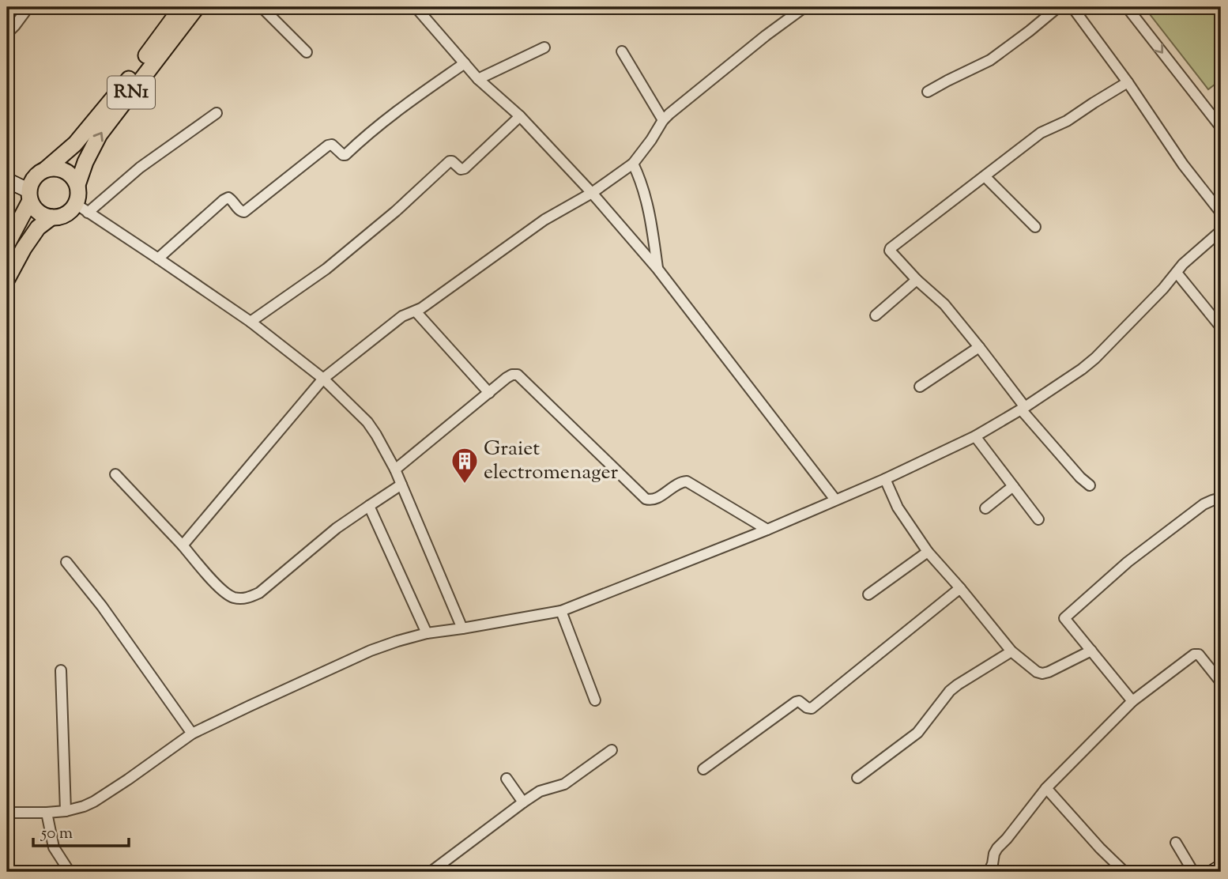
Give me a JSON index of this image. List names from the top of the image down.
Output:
{
  "streets": {
    "main road": ["RN1"]
  },
  "places": {
    "building": ["Graiet electromenager"]
  },
  "scale_bar": "50 m"
}
